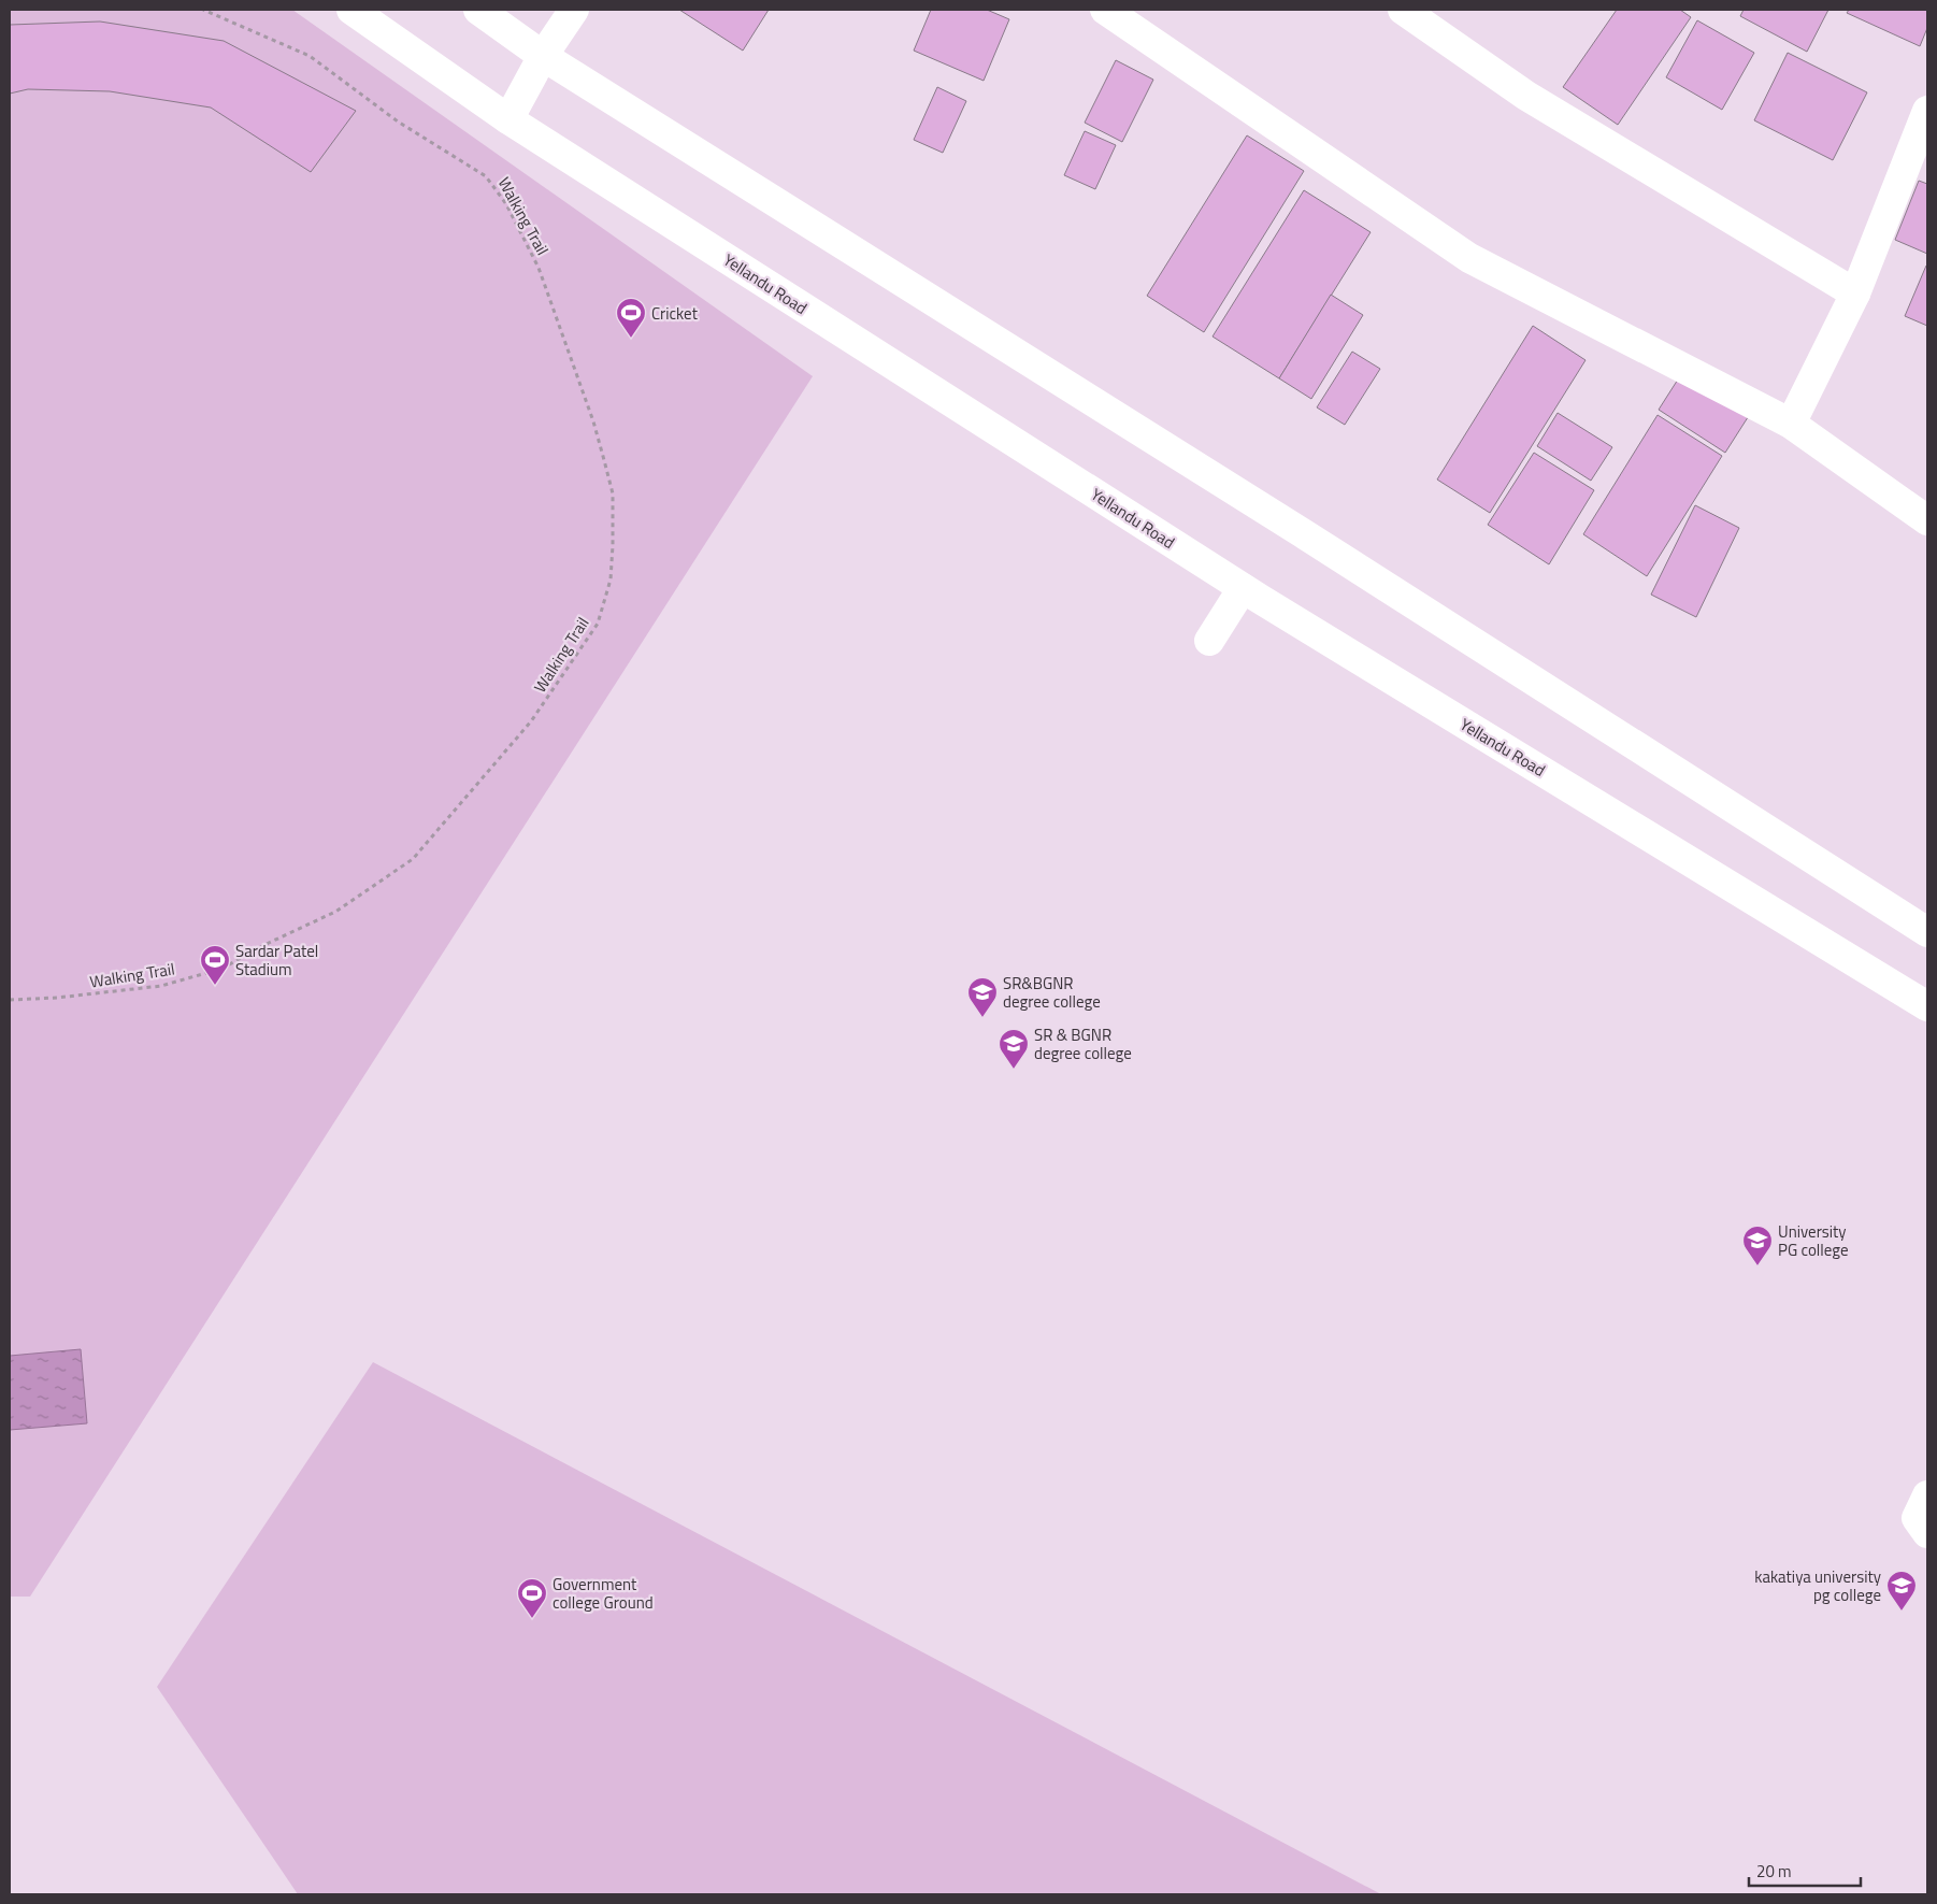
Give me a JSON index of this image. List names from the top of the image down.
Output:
{
  "streets": {
    "main road": ["Yellandu Road"],
    "path": ["Walking Trail"]
  },
  "places": {
    "sports": ["Cricket", "Sardar Patel Stadium", "Government college Ground"],
    "school or university": [
      "SR&BGNR degree college",
      "SR & BGNR degree college",
      "University PG college",
      "kakatiya university pg college"
    ]
  },
  "scale_bar": "20 m"
}
